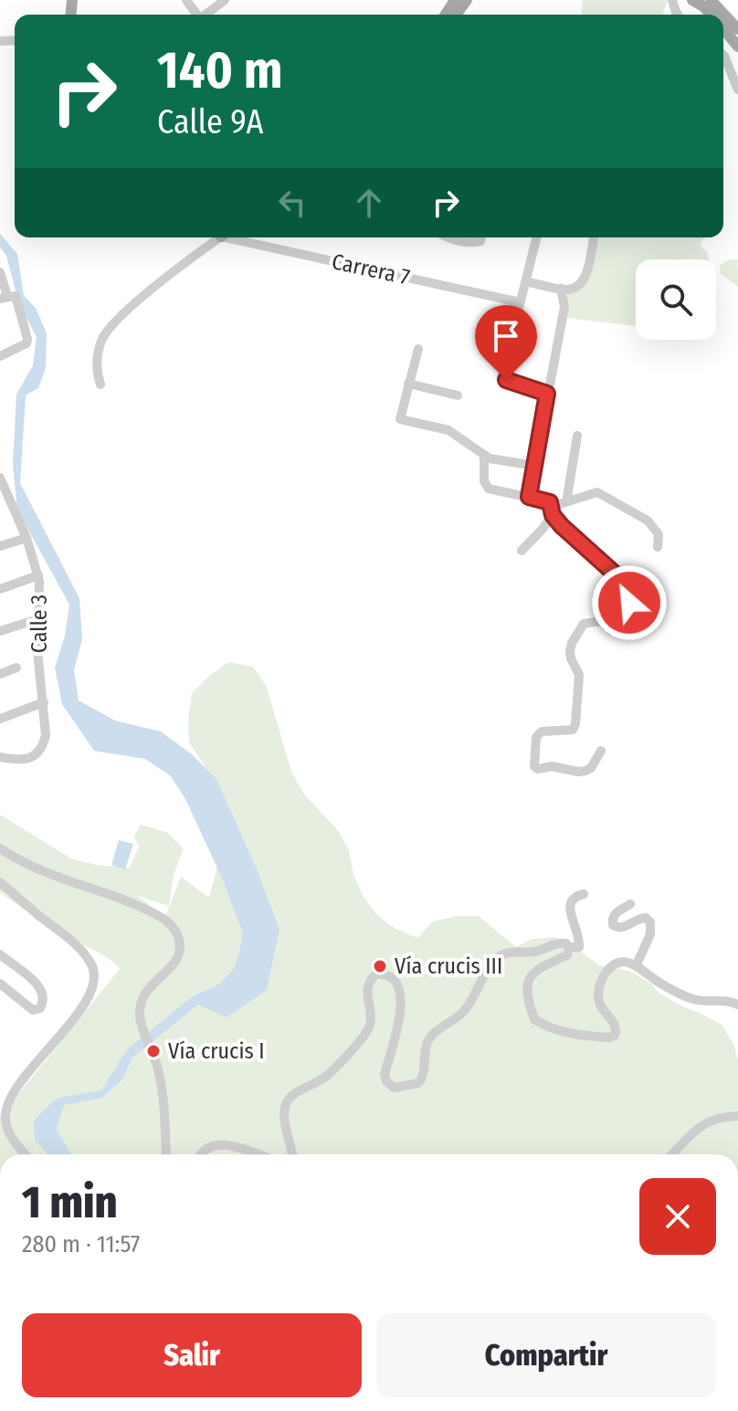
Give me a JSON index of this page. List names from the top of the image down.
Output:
{
  "streets": {
    "street": ["Carrera 7", "Calle 3"]
  },
  "places": ["Vía crucis III", "Vía crucis I"],
  "page": {
    "turn": ["140 m", "Calle 9A"],
    "heading": ["1 min", "280 m · 11:57"],
    "buttons": ["Salir", "Compartir"]
  }
}
